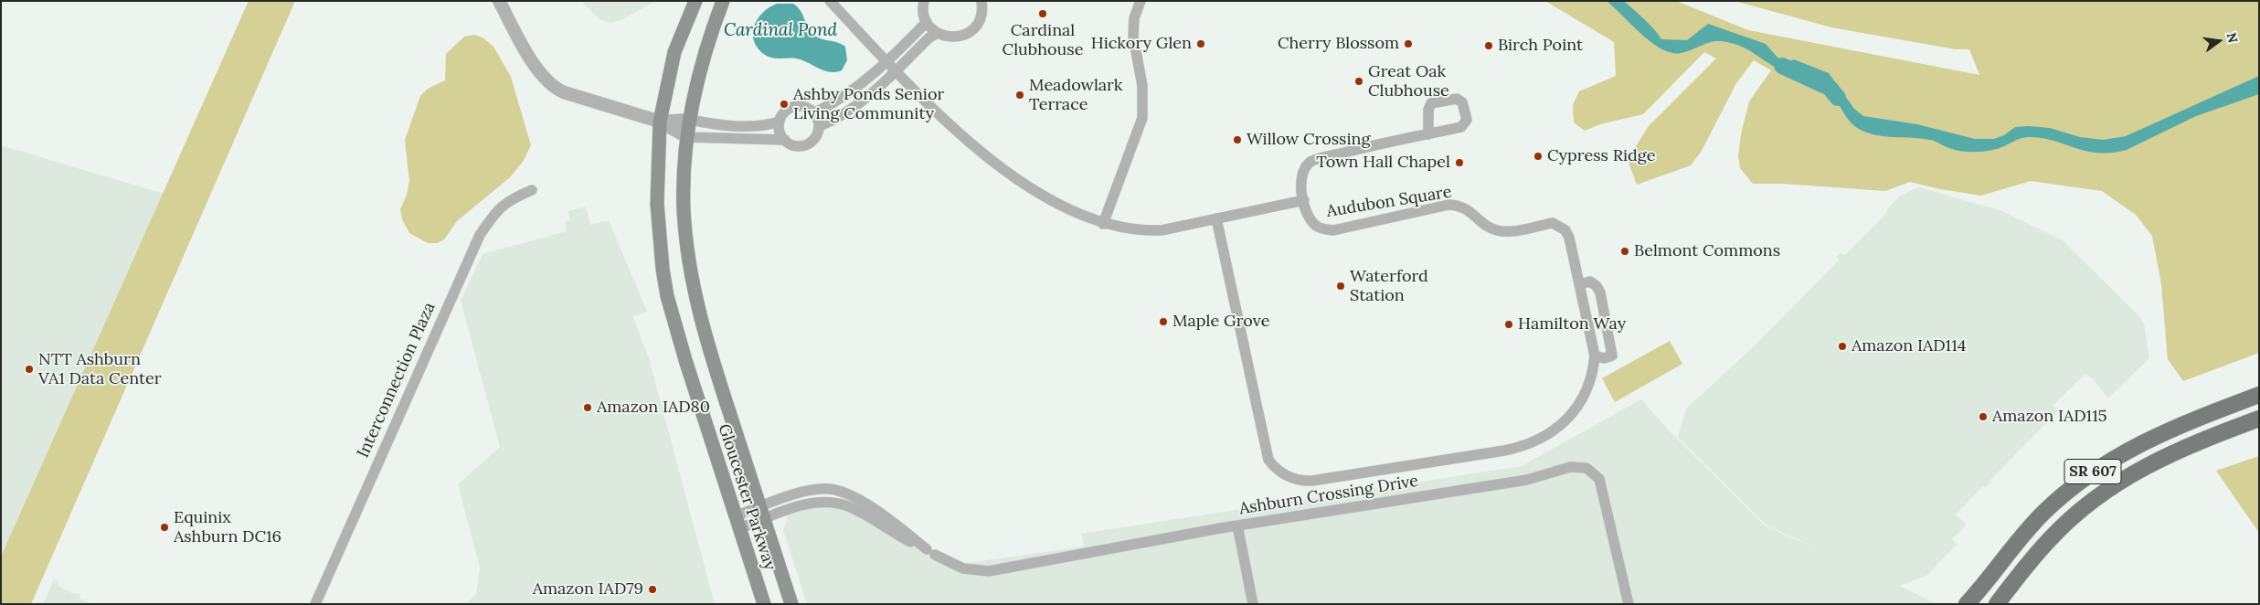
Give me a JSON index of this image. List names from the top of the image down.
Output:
{
  "streets": {
    "main road": ["SR 607", "Gloucester Parkway"],
    "street": ["Audubon Square", "Interconnection Plaza", "Ashburn Crossing Drive"]
  },
  "water": ["Cardinal Pond"],
  "places": [
    "Cardinal Clubhouse",
    "Hickory Glen",
    "Cherry Blossom",
    "Birch Point",
    "Great Oak Clubhouse",
    "Meadowlark Terrace",
    "Ashby Ponds Senior Living Community",
    "Willow Crossing",
    "Cypress Ridge",
    "Town Hall Chapel",
    "Belmont Commons",
    "Waterford Station",
    "Maple Grove",
    "Hamilton Way",
    "Amazon IAD114",
    "NTT Ashburn VA1 Data Center",
    "Amazon IAD80",
    "Amazon IAD115",
    "Equinix Ashburn DC16",
    "Amazon IAD79"
  ],
  "north": "right"
}
